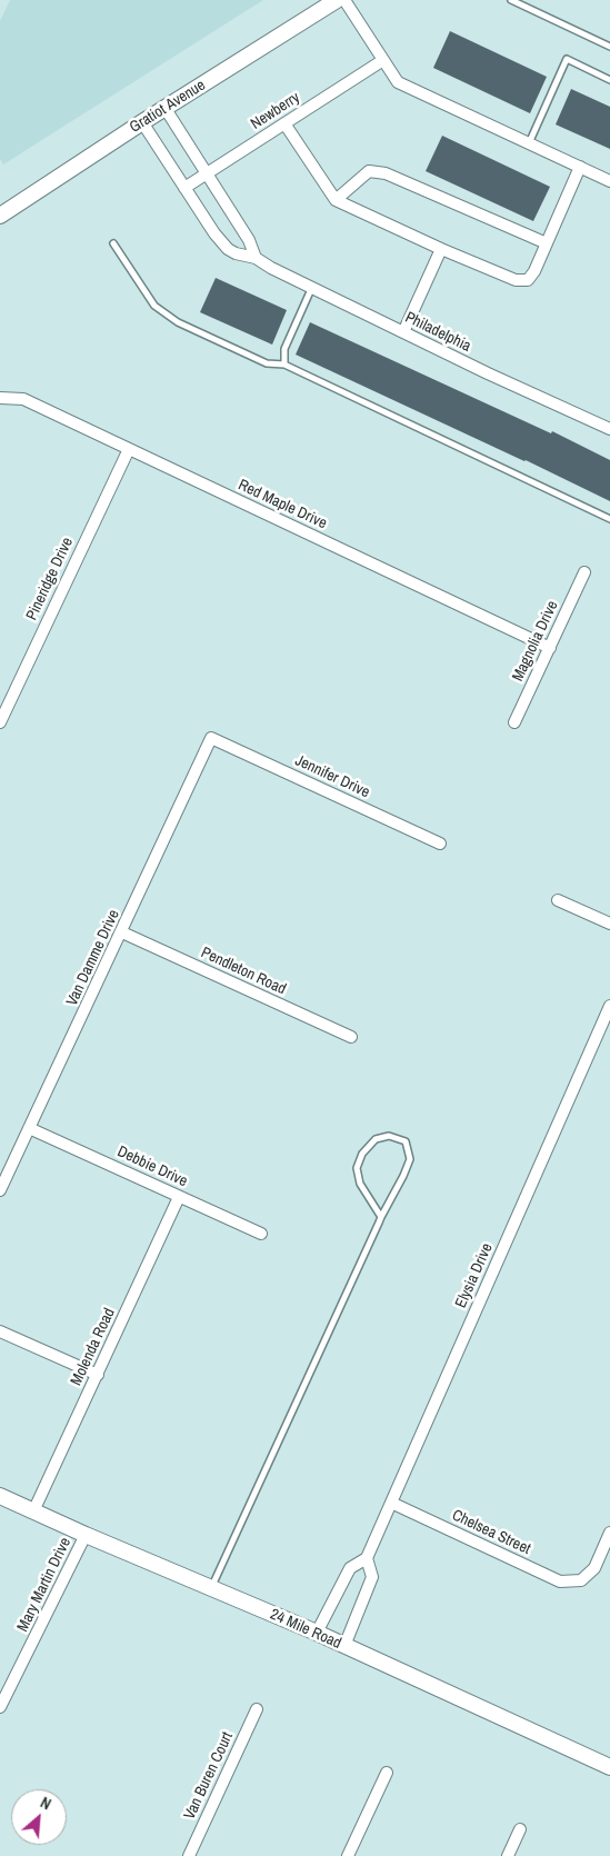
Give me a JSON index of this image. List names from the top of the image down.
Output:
{
  "streets": {
    "street": [
      "Gratiot Avenue",
      "Newberry",
      "Philadelphia",
      "Red Maple Drive",
      "Pineridge Drive",
      "Magnolia Drive",
      "Jennifer Drive",
      "Van Damme Drive",
      "Pendleton Road",
      "Debbie Drive",
      "Elysia Drive",
      "Molenda Road",
      "Chelsea Street",
      "Mary Martin Drive",
      "24 Mile Road",
      "Van Buren Court"
    ]
  },
  "crossings": [
    ["Gratiot Avenue", "Philadelphia"],
    ["Newberry", "Philadelphia"],
    ["Red Maple Drive", "Pineridge Drive"],
    ["Red Maple Drive", "Magnolia Drive"],
    ["Jennifer Drive", "Van Damme Drive"],
    ["Van Damme Drive", "Pendleton Road"],
    ["Van Damme Drive", "Debbie Drive"],
    ["Debbie Drive", "Molenda Road"],
    ["Elysia Drive", "Chelsea Street"],
    ["Elysia Drive", "24 Mile Road"],
    ["Molenda Road", "24 Mile Road"],
    ["Mary Martin Drive", "24 Mile Road"]
  ],
  "north": "top right"
}
